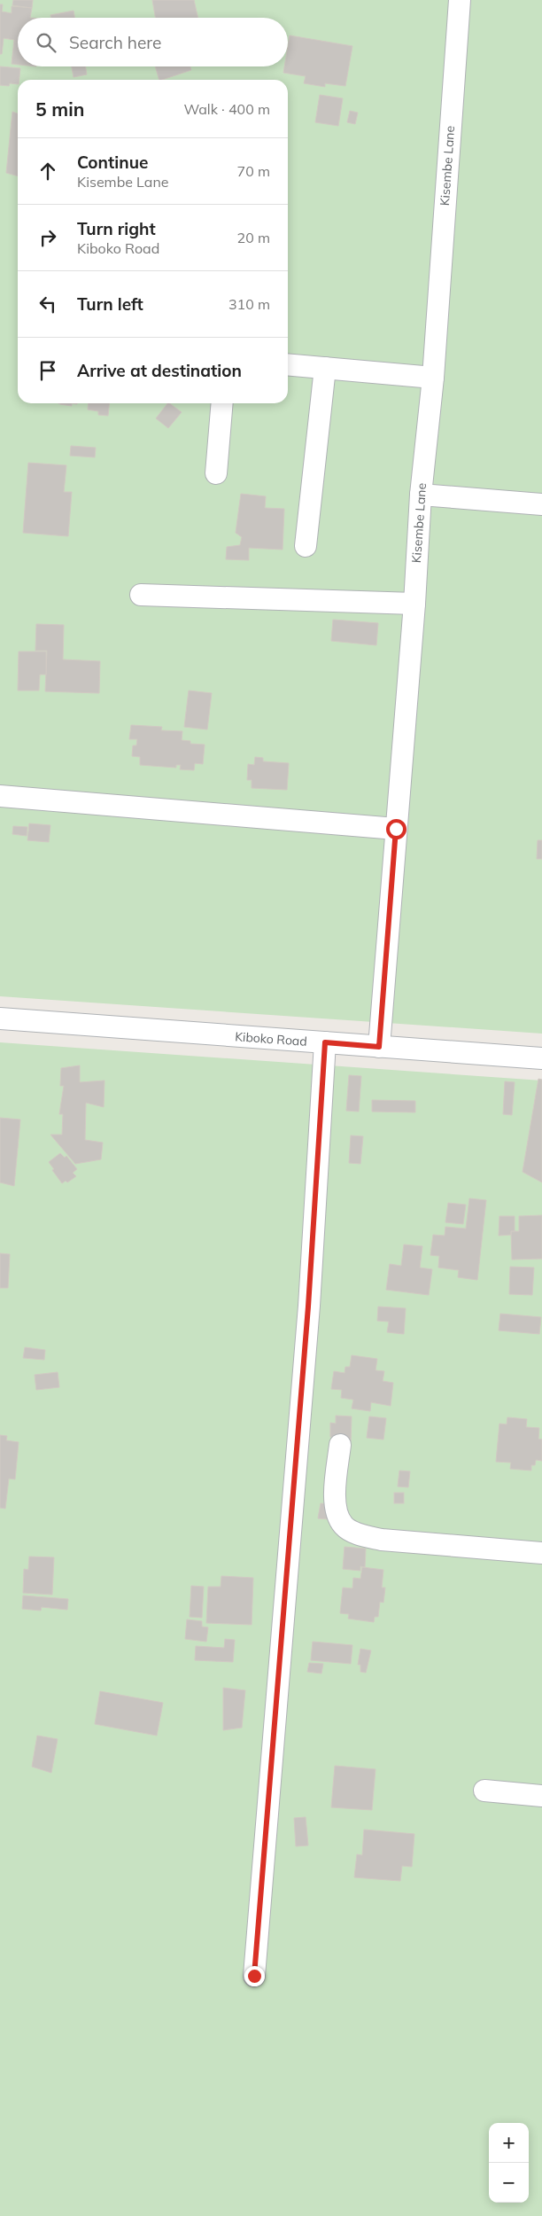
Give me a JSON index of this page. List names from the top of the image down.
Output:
{
  "streets": {
    "street": ["Kisembe Lane", "Kiboko Road"]
  },
  "crossings": [
    ["Kisembe Lane", "Kiboko Road"]
  ],
  "page": {
    "search": "Search here",
    "heading": ["5 min", "Walk · 400 m"],
    "list": [
      ["Continue", "Kisembe Lane", "70 m"],
      ["Turn right", "Kiboko Road", "20 m"],
      ["Turn left", "310 m"],
      "Arrive at destination"
    ],
    "map_buttons": ["+", "−"]
  }
}
